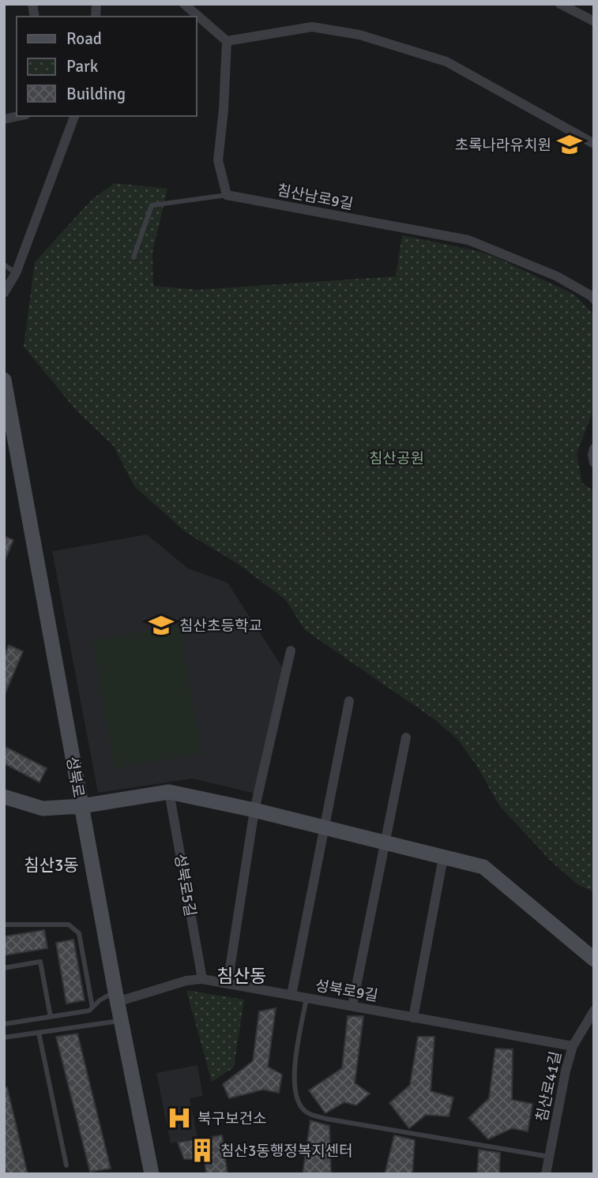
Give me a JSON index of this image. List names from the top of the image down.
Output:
{
  "streets": {
    "main road": ["성북로"],
    "street": [
      "침산남로9길",
      "성북로5길",
      "성북로9길",
      "침산로41길"
    ]
  },
  "crossings": [
    ["성북로", "성북로9길"],
    ["성북로5길", "성북로9길"],
    ["성북로9길", "침산로41길"]
  ],
  "districts": ["침산3동", "침산동"],
  "parks": ["침산공원"],
  "places": {
    "school or university": ["초록나라유치원", "침산초등학교"],
    "hospital": ["북구보건소"],
    "building": ["침산3동행정복지센터"]
  },
  "legend": ["Road", "Park", "Building"]
}
